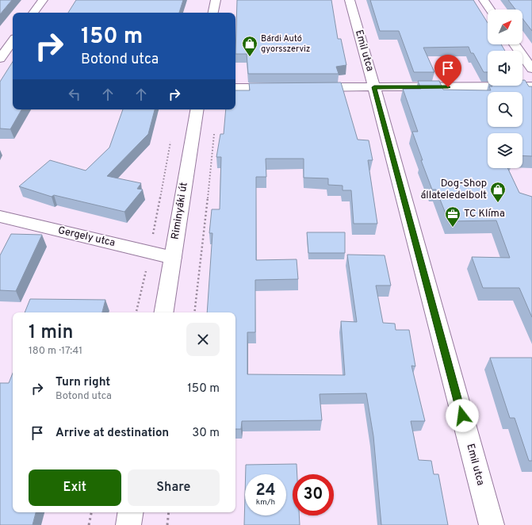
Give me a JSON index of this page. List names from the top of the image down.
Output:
{
  "streets": {
    "street": ["Emil utca", "Riminyáki út", "Gergely utca"]
  },
  "crossings": [
    ["Riminyáki út", "Gergely utca"]
  ],
  "places": {
    "shop": ["Bárdi Autó gyorsszerviz", "Dog-Shop állateledelbolt"],
    "office": ["TC Klíma"]
  },
  "north": "top right",
  "page": {
    "turn": ["150 m", "Botond utca"],
    "heading": ["1 min", "180 m · 17:41"],
    "list": [
      {
        "name": "Turn right",
        "note": "Botond utca",
        "value": "150 m"
      },
      {
        "name": "Arrive at destination",
        "value": "30 m"
      }
    ],
    "buttons": ["Exit", "Share"],
    "speed": "24 km/h",
    "limit": "30"
  }
}
